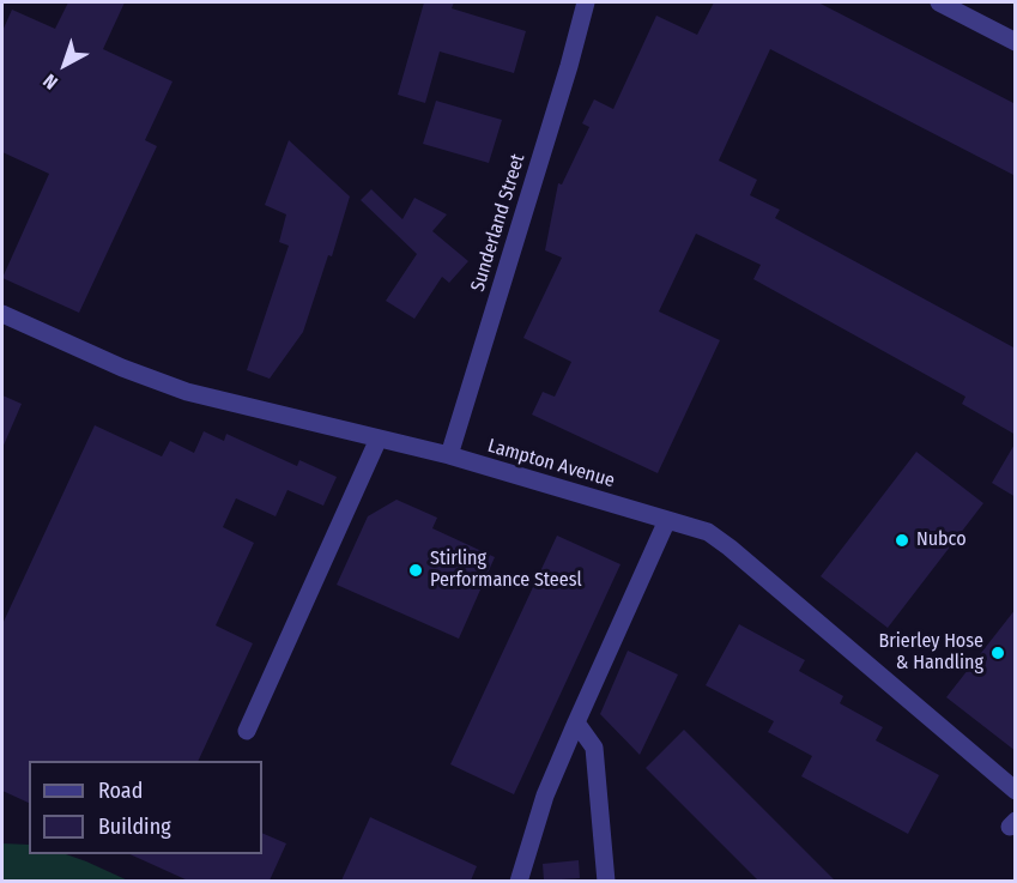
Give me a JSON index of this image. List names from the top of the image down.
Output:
{
  "streets": {
    "street": ["Sunderland Street", "Lampton Avenue"]
  },
  "crossings": [
    ["Sunderland Street", "Lampton Avenue"]
  ],
  "places": ["Nubco", "Stirling Performance Steesl", "Brierley Hose & Handling"],
  "legend": ["Road", "Building"],
  "north": "bottom left"
}
